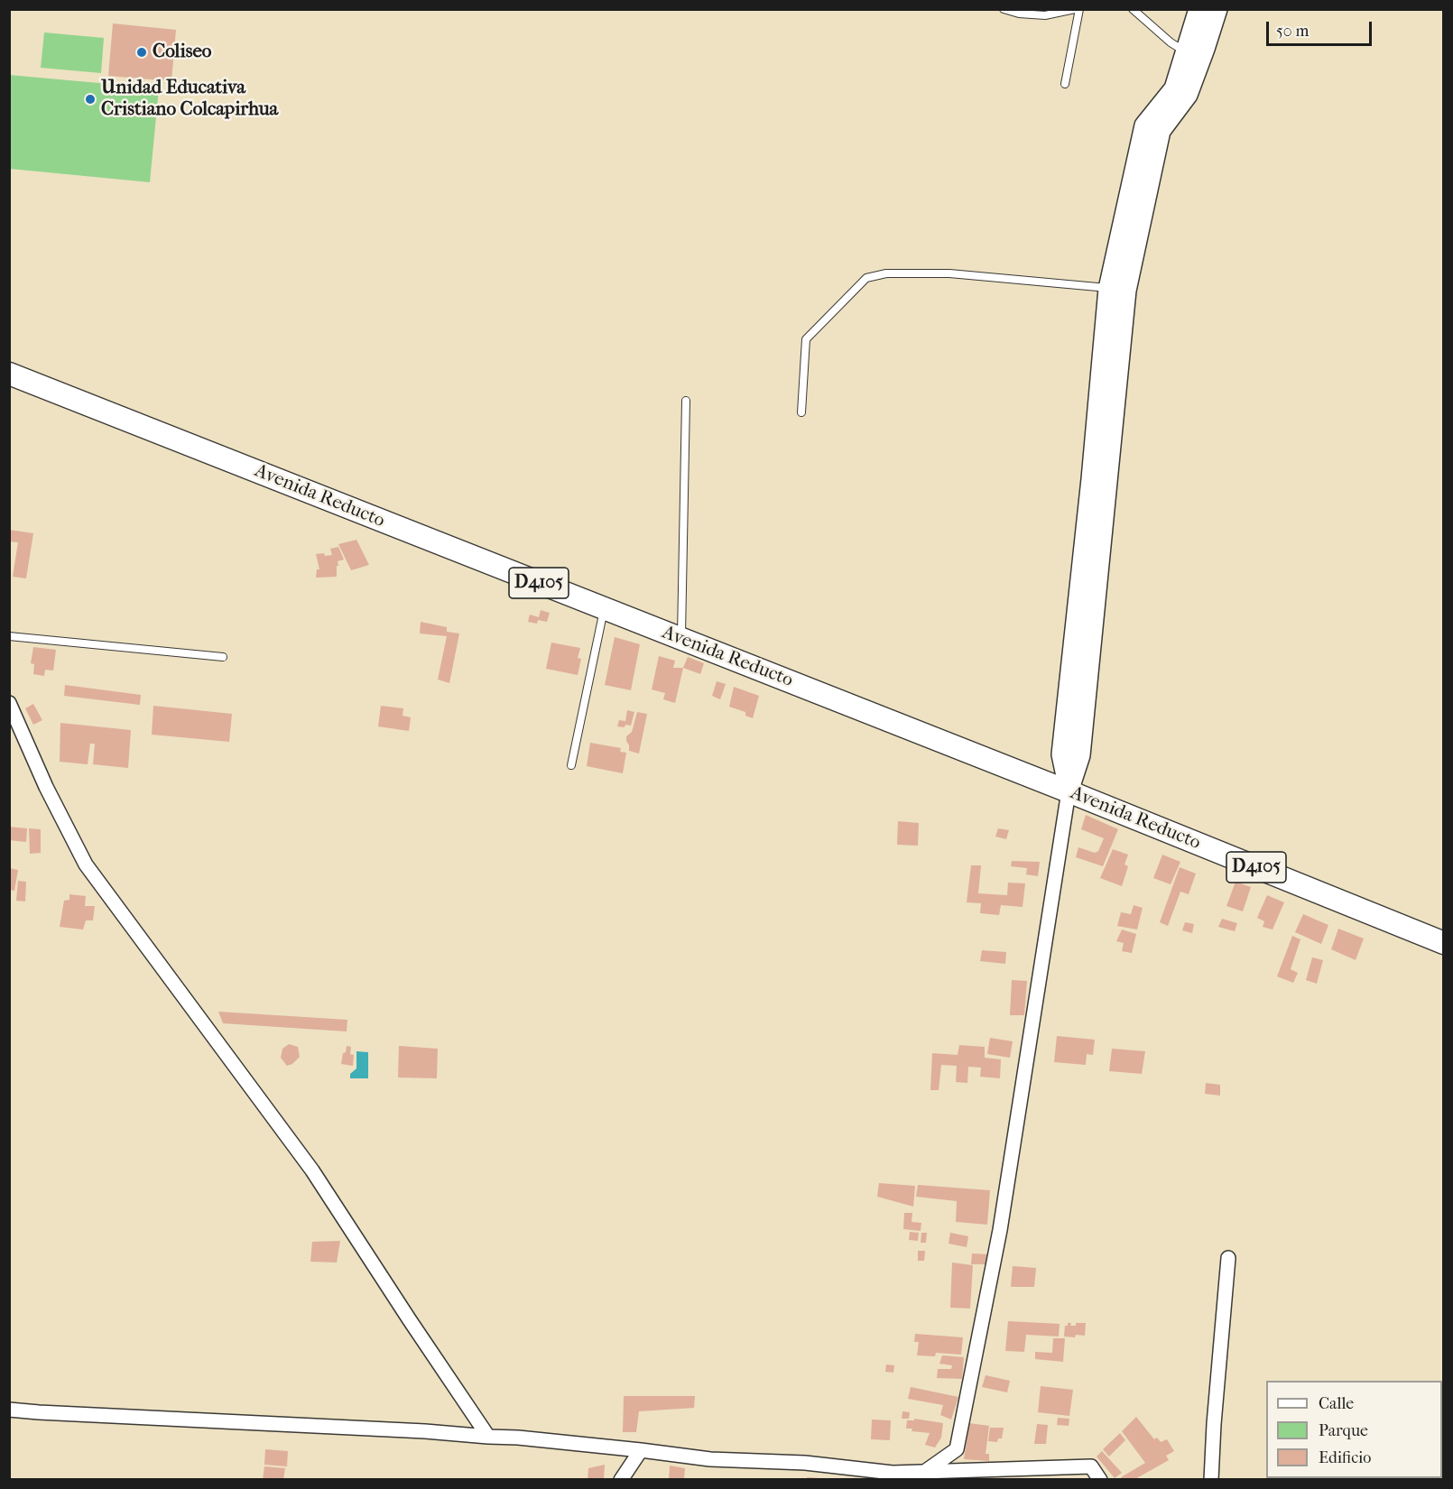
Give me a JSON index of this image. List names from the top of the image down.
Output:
{
  "streets": {
    "main road": ["Avenida Reducto", "D4105"]
  },
  "places": ["Coliseo", "Unidad Educativa Cristiano Colcapirhua"],
  "legend": ["Calle", "Parque", "Edificio"],
  "scale_bar": "50 m"
}
